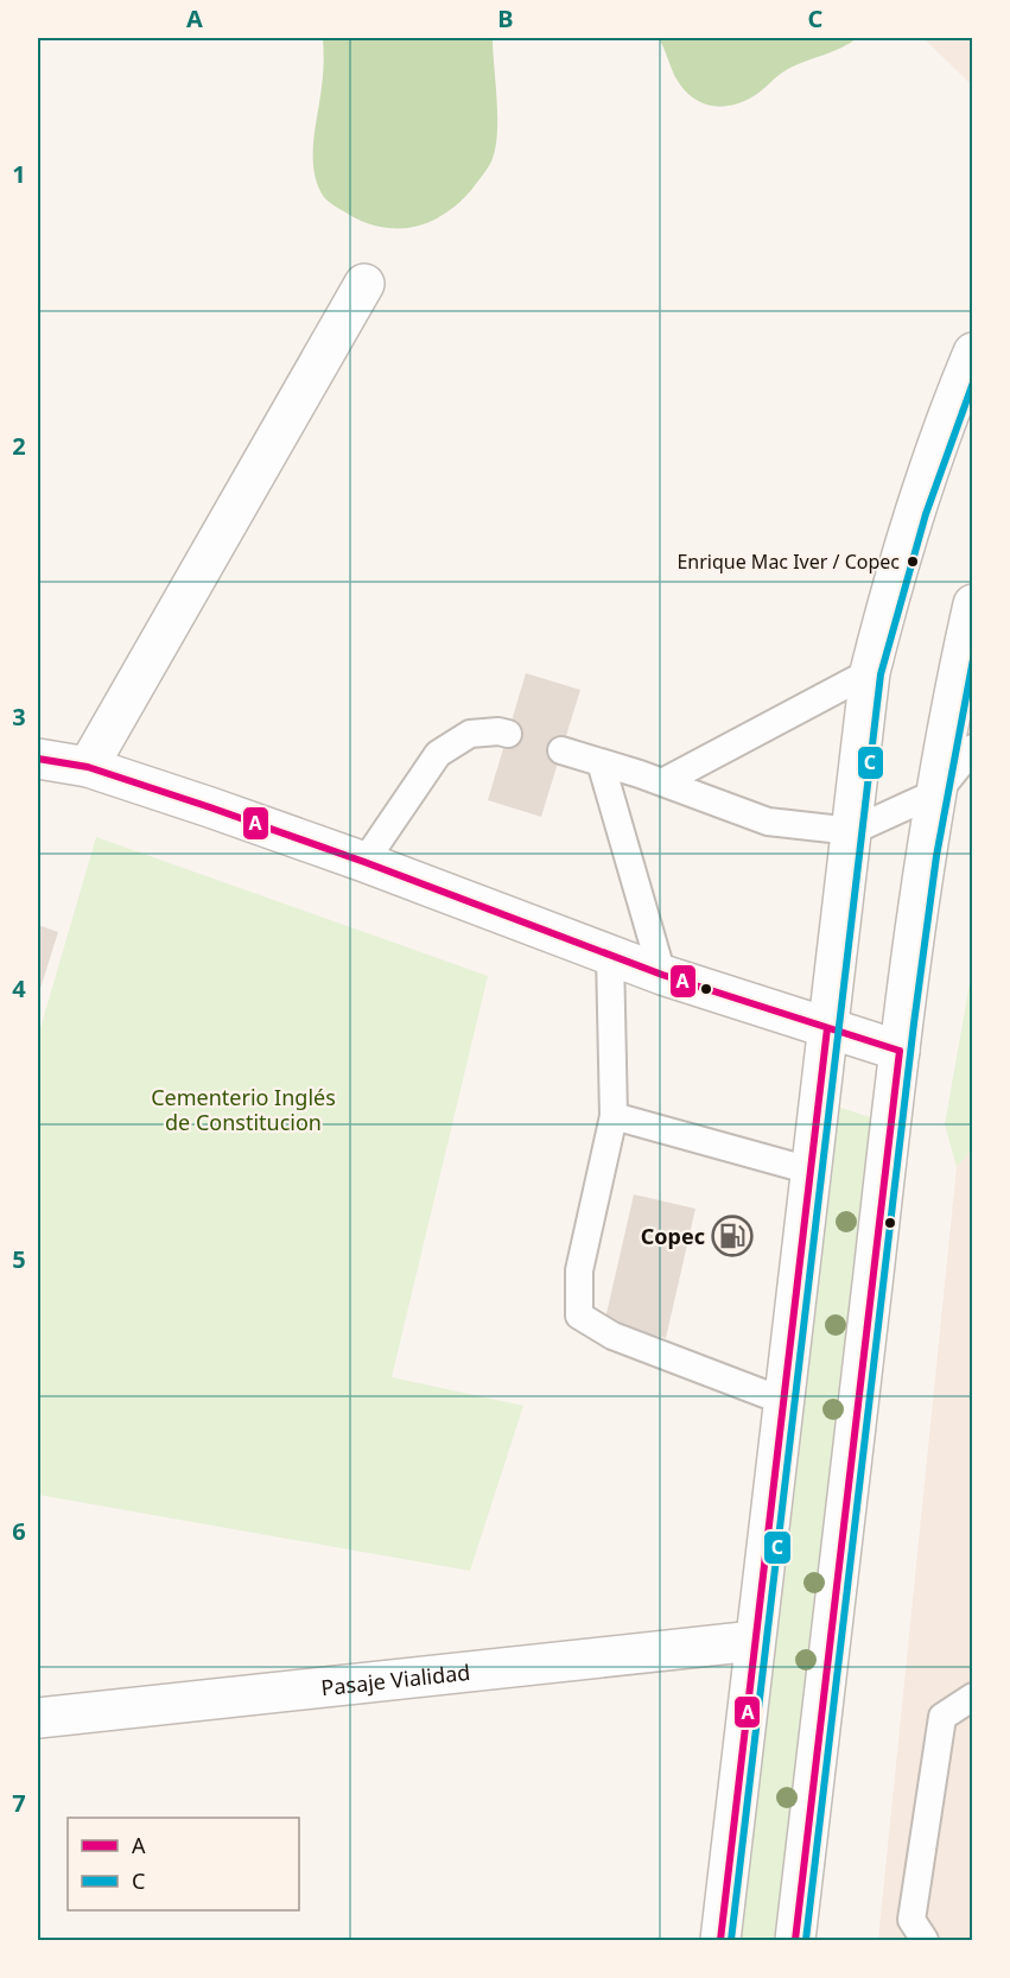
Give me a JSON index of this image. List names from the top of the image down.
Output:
{
  "streets": {
    "main road": ["Pasaje Vialidad"]
  },
  "parks": ["Cementerio Inglés de Constitucion"],
  "places": {
    "other": ["Enrique Mac Iver / Copec"],
    "fuel station": ["Copec"]
  },
  "lines": ["transit line C", "transit line A"],
  "legend": ["A", "C"],
  "grid": {
    "columns": ["A", "B", "C"],
    "rows": [
      "1",
      "2",
      "3",
      "4",
      "5",
      "6",
      "7"
    ]
  }
}
